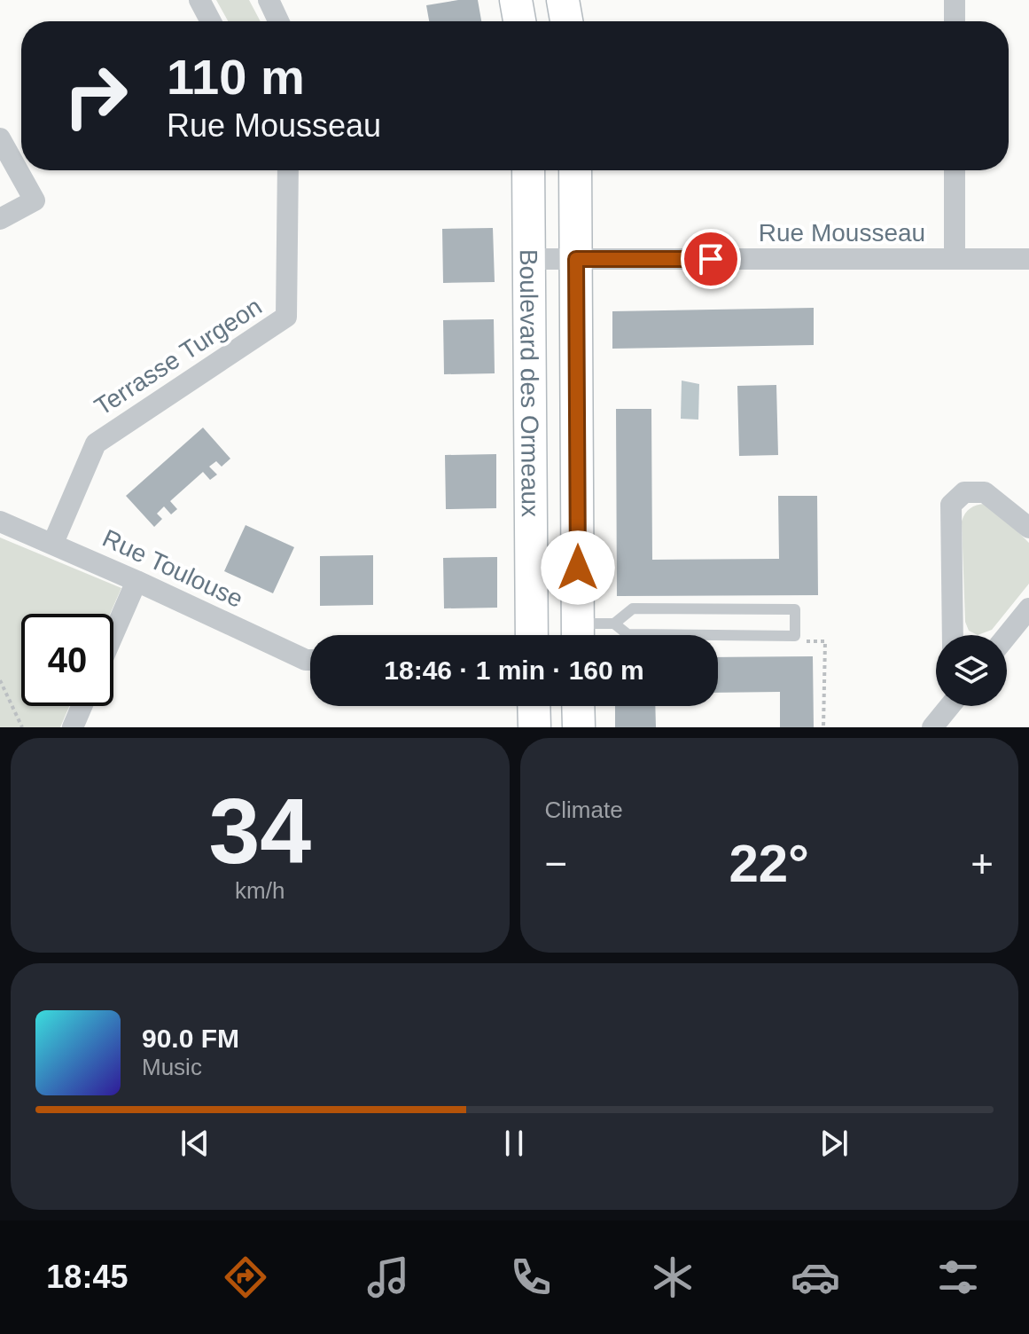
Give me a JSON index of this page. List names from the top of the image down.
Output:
{
  "streets": {
    "street": [
      "Rue Mousseau",
      "Terrasse Turgeon",
      "Boulevard des Ormeaux",
      "Rue Toulouse"
    ]
  },
  "crossings": [
    ["Rue Mousseau", "Boulevard des Ormeaux"],
    ["Terrasse Turgeon", "Rue Toulouse"]
  ],
  "page": {
    "turn": ["110 m", "Rue Mousseau"],
    "limit": "40",
    "trip": "18:46 · 1 min · 160 m",
    "tile": [
      ["34", "km/h"],
      "Climate"
    ],
    "heat": ["−", "22°", "+"],
    "song": ["90.0 FM", "Music"],
    "tabs": "18:45"
  }
}
